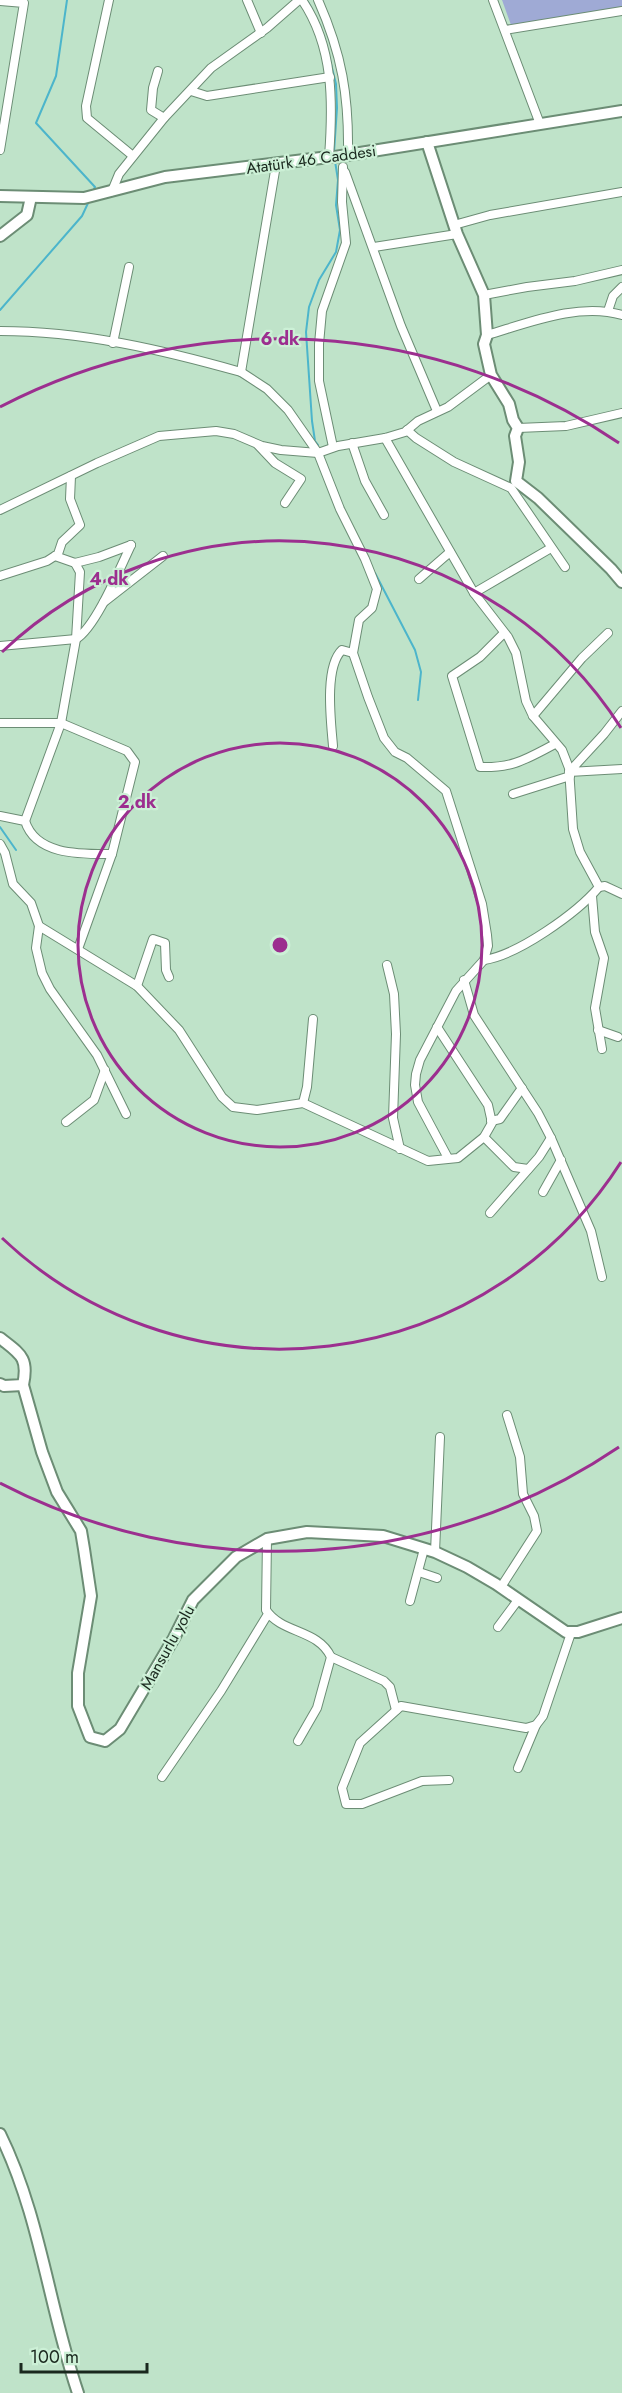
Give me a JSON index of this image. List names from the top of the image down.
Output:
{
  "streets": {
    "street": ["Atatürk 46 Caddesi", "Mansurlu yolu"]
  },
  "scale_bar": "100 m",
  "rings": ["6 dk", "4 dk", "2 dk"]
}
